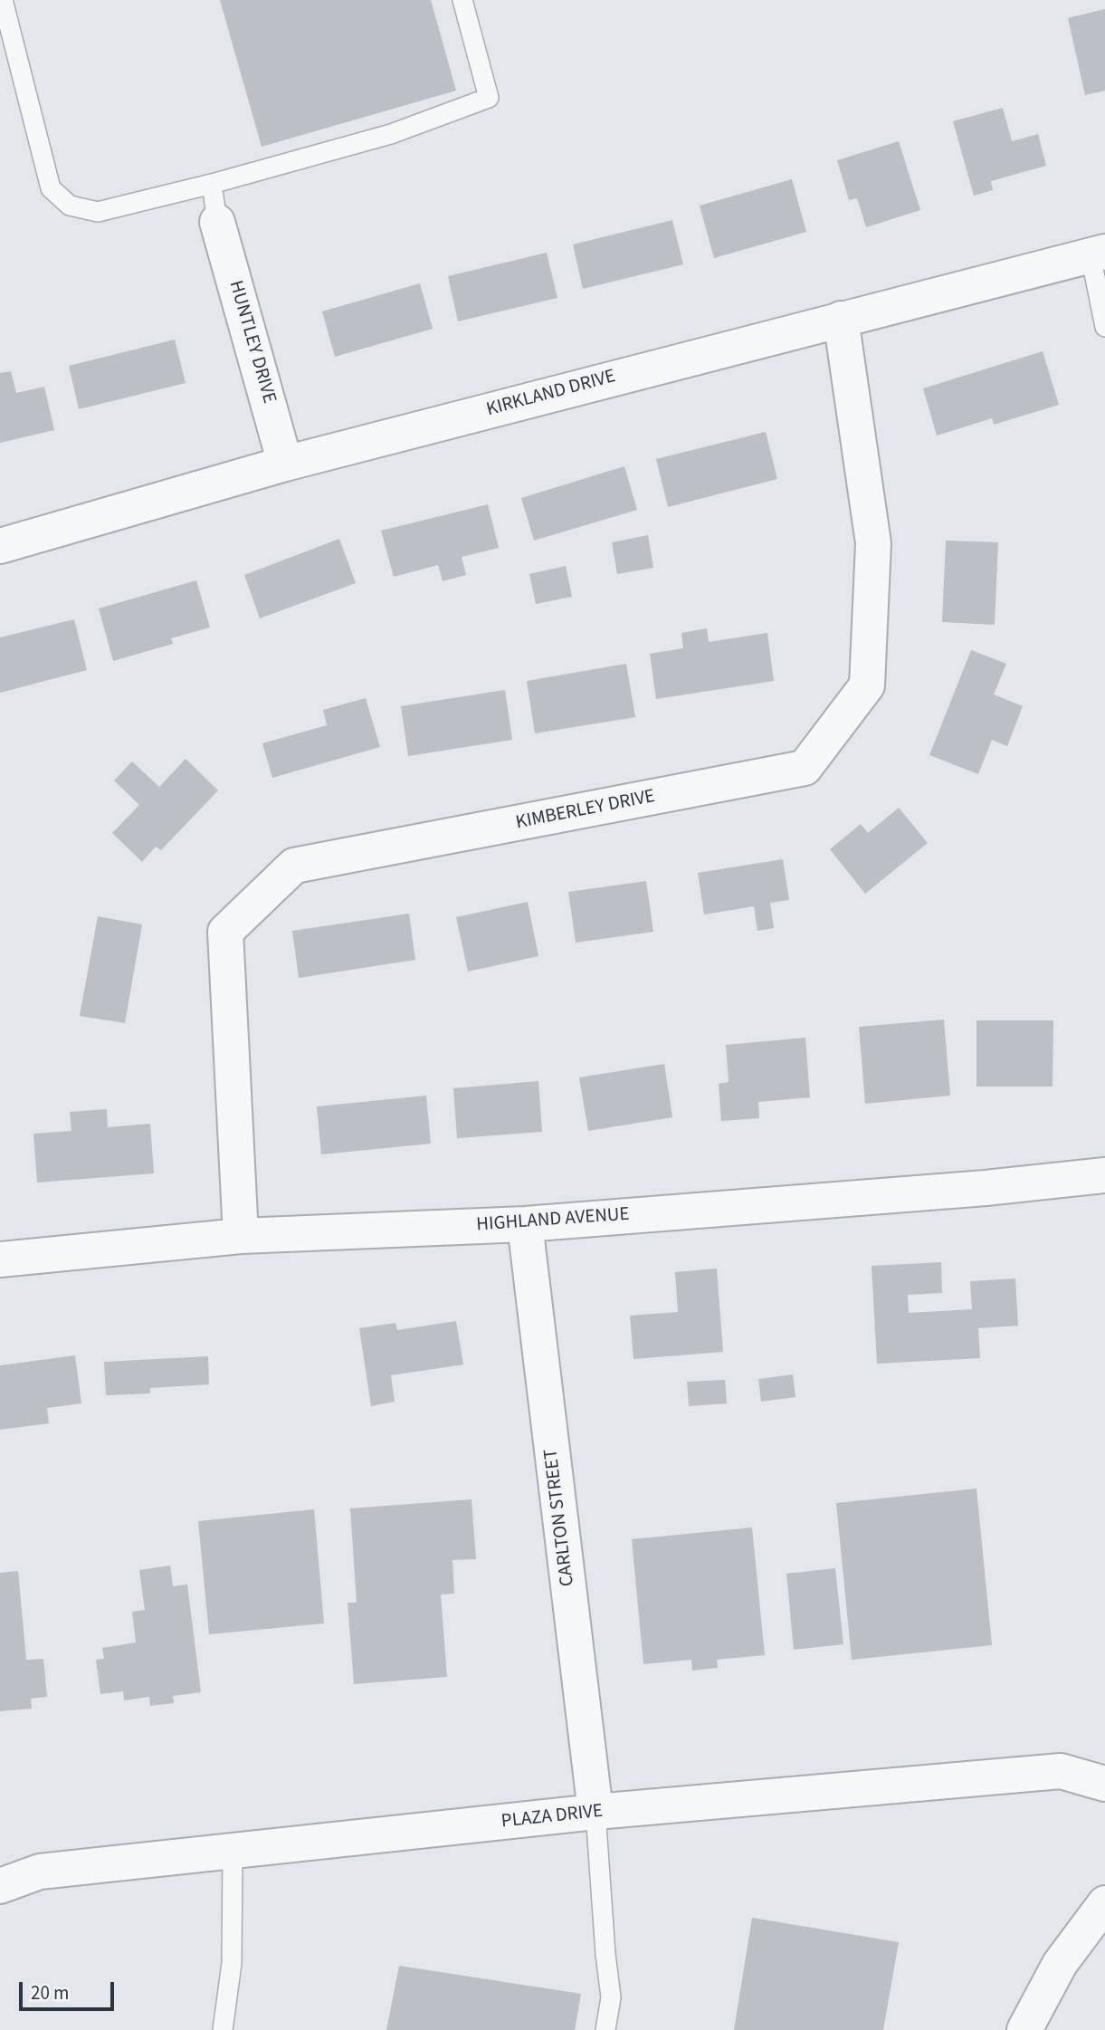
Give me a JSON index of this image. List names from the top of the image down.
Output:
{
  "streets": {
    "street": [
      "HUNTLEY DRIVE",
      "KIRKLAND DRIVE",
      "KIMBERLEY DRIVE",
      "HIGHLAND AVENUE",
      "CARLTON STREET",
      "PLAZA DRIVE"
    ]
  },
  "crossings": [
    ["HUNTLEY DRIVE", "KIRKLAND DRIVE"],
    ["KIRKLAND DRIVE", "KIMBERLEY DRIVE"],
    ["KIMBERLEY DRIVE", "HIGHLAND AVENUE"],
    ["HIGHLAND AVENUE", "CARLTON STREET"],
    ["CARLTON STREET", "PLAZA DRIVE"]
  ],
  "scale_bar": "20 m"
}
